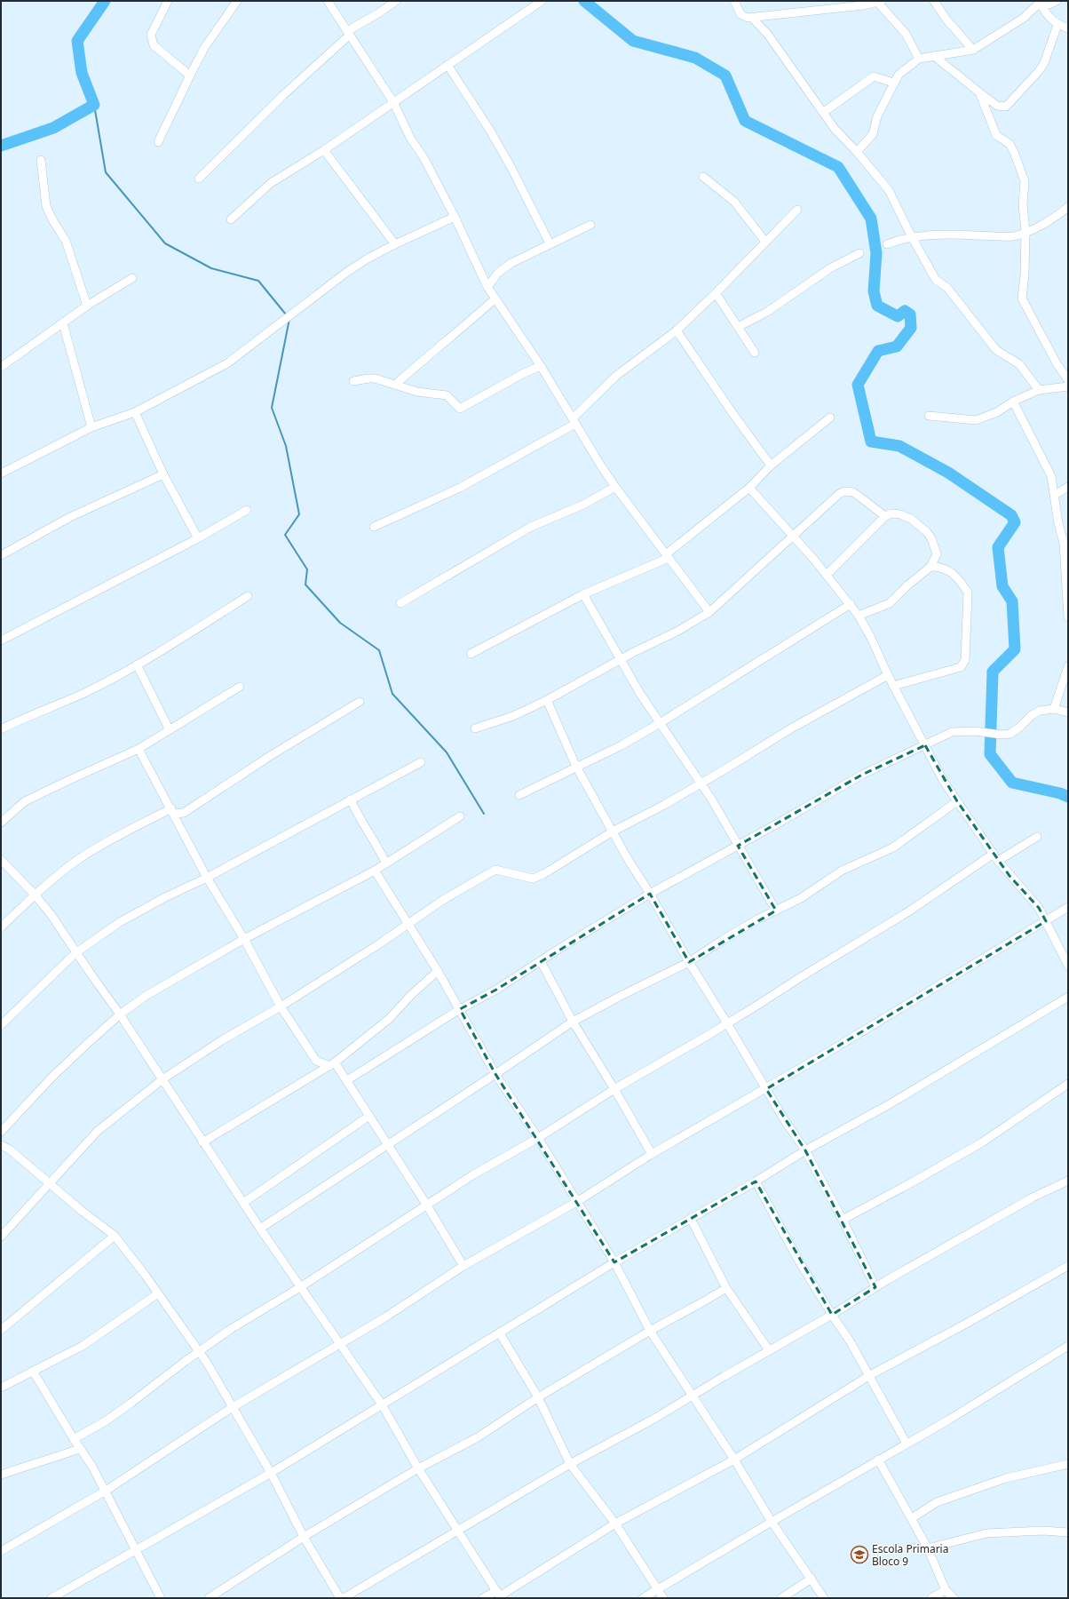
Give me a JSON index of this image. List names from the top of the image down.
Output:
{
  "places": {
    "school or university": ["Escola Primaria Bloco 9"]
  }
}
